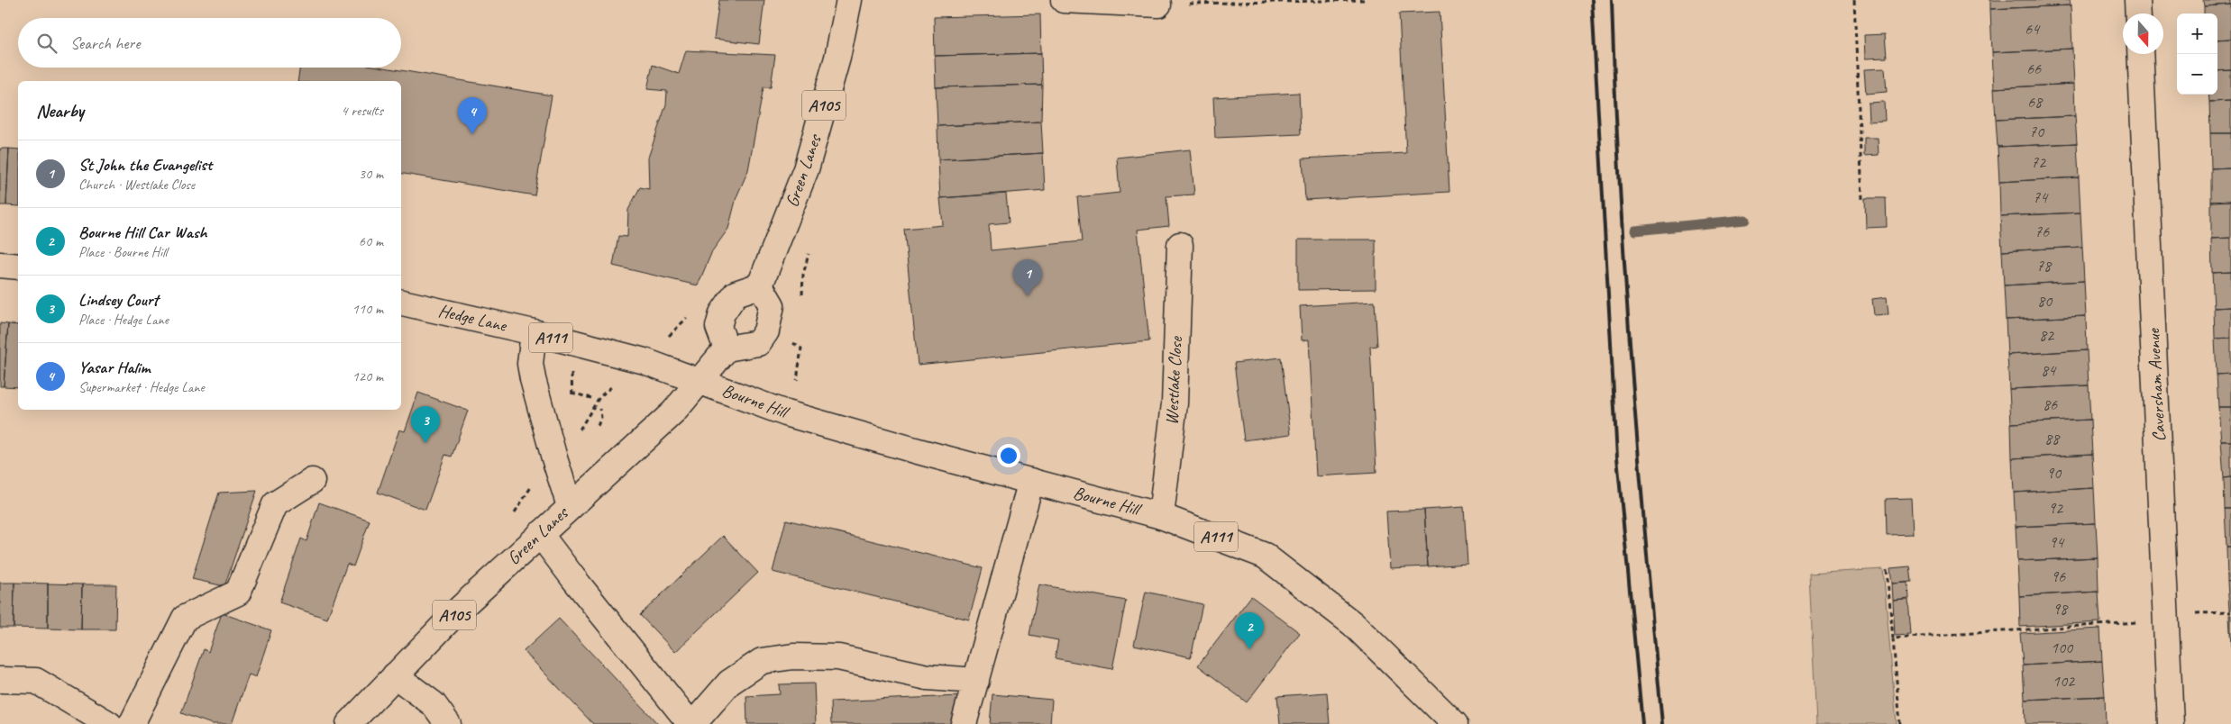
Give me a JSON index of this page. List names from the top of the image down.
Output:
{
  "streets": {
    "main road": [
      "A105",
      "Green Lanes",
      "Hedge Lane",
      "A111",
      "Westlake Close",
      "Caversham Avenue",
      "Bourne Hill"
    ]
  },
  "crossings": [
    ["Green Lanes", "Hedge Lane"],
    ["Green Lanes", "Bourne Hill"],
    ["Hedge Lane", "Bourne Hill"],
    ["Westlake Close", "Bourne Hill"]
  ],
  "house_numbers": [
    "64",
    "66",
    "68",
    "70",
    "72",
    "74",
    "76",
    "78",
    "80",
    "82",
    "84",
    "86",
    "88",
    "90",
    "92",
    "94",
    "96",
    "98",
    "100",
    "102"
  ],
  "north": "bottom",
  "page": {
    "map_buttons": ["+", "−"],
    "search": "Search here",
    "heading": ["Nearby", "4 results"],
    "pins": [
      "4",
      "1",
      "3",
      "2"
    ],
    "list": [
      {
        "mark": "1",
        "name": "St John the Evangelist",
        "note": "Church · Westlake Close",
        "value": "30 m"
      },
      {
        "mark": "2",
        "name": "Bourne Hill Car Wash",
        "note": "Place · Bourne Hill",
        "value": "60 m"
      },
      {
        "mark": "3",
        "name": "Lindsey Court",
        "note": "Place · Hedge Lane",
        "value": "110 m"
      },
      {
        "mark": "4",
        "name": "Yasar Halim",
        "note": "Supermarket · Hedge Lane",
        "value": "120 m"
      }
    ]
  }
}
